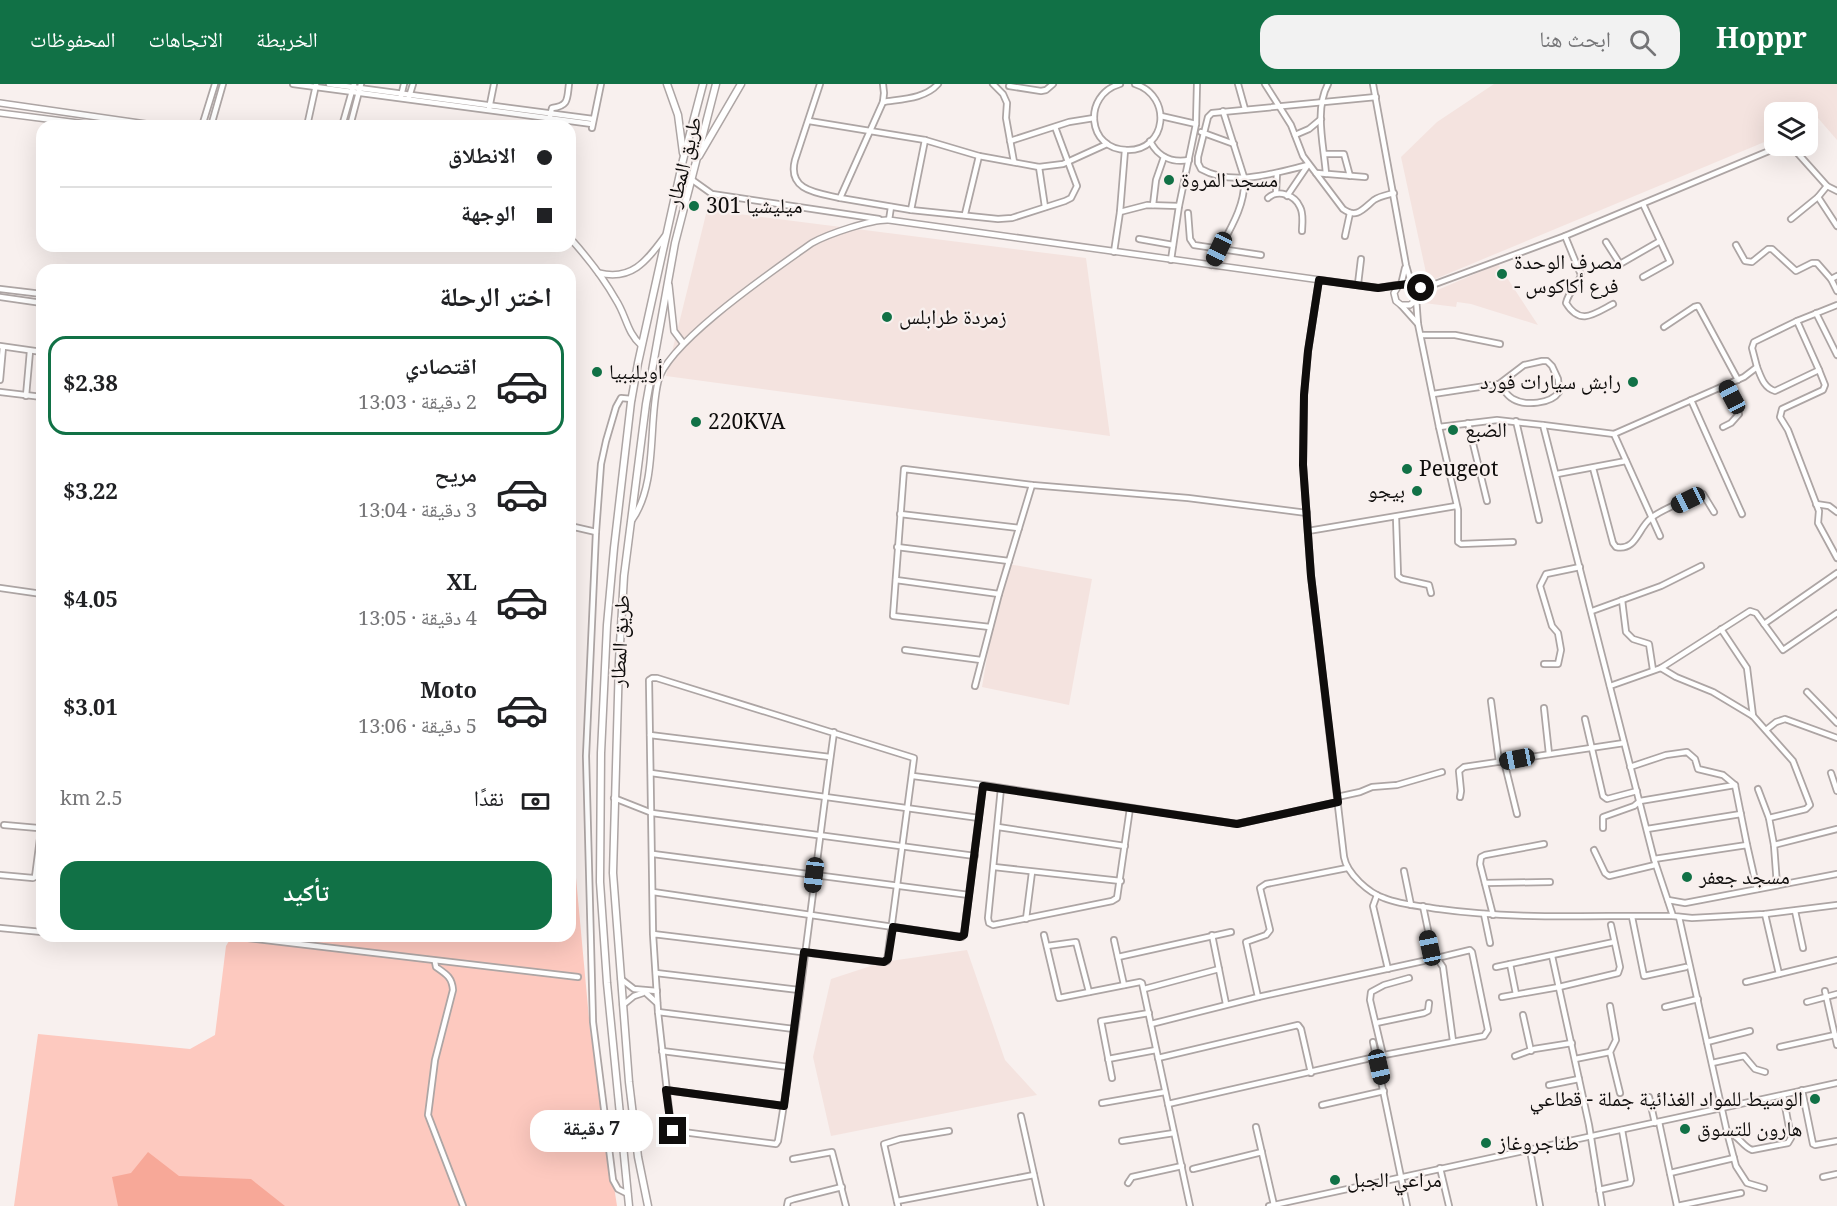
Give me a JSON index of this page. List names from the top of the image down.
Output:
{
  "streets": {
    "highway": ["طريق المطار"]
  },
  "places": [
    "مسجد المروة",
    "ميليشيا 301",
    "مصرف الوحدة - فرع أكاكوس",
    "زمردة طرابلس",
    "أويليبيا",
    "رابش سيارات فورد",
    "220KVA",
    "الضبع",
    "Peugeot",
    "بيجو",
    "مسجد جعفر",
    "الوسيط للمواد الغذائية جملة - قطاعي",
    "هارون للتسوق",
    "طناجروغاز",
    "مراعي الجبل"
  ],
  "page": {
    "header": "Hoppr",
    "search": "ابحث هنا",
    "nav": ["الخريطة", "الاتجاهات", "المحفوظات"],
    "banner": ["الانطلاق", "الوجهة"],
    "heading": "اختر الرحلة",
    "list": [
      {
        "name": "اقتصادي",
        "note": "2 دقيقة · 13:03",
        "value": "$2.38"
      },
      {
        "name": "مريح",
        "note": "3 دقيقة · 13:04",
        "value": "$3.22"
      },
      {
        "name": "XL",
        "note": "4 دقيقة · 13:05",
        "value": "$4.05"
      },
      {
        "name": "Moto",
        "note": "5 دقيقة · 13:06",
        "value": "$3.01"
      }
    ],
    "pay": ["نقدًا", "2.5 km"],
    "buttons": "تأكيد",
    "bubble": "7 دقيقة"
  }
}
